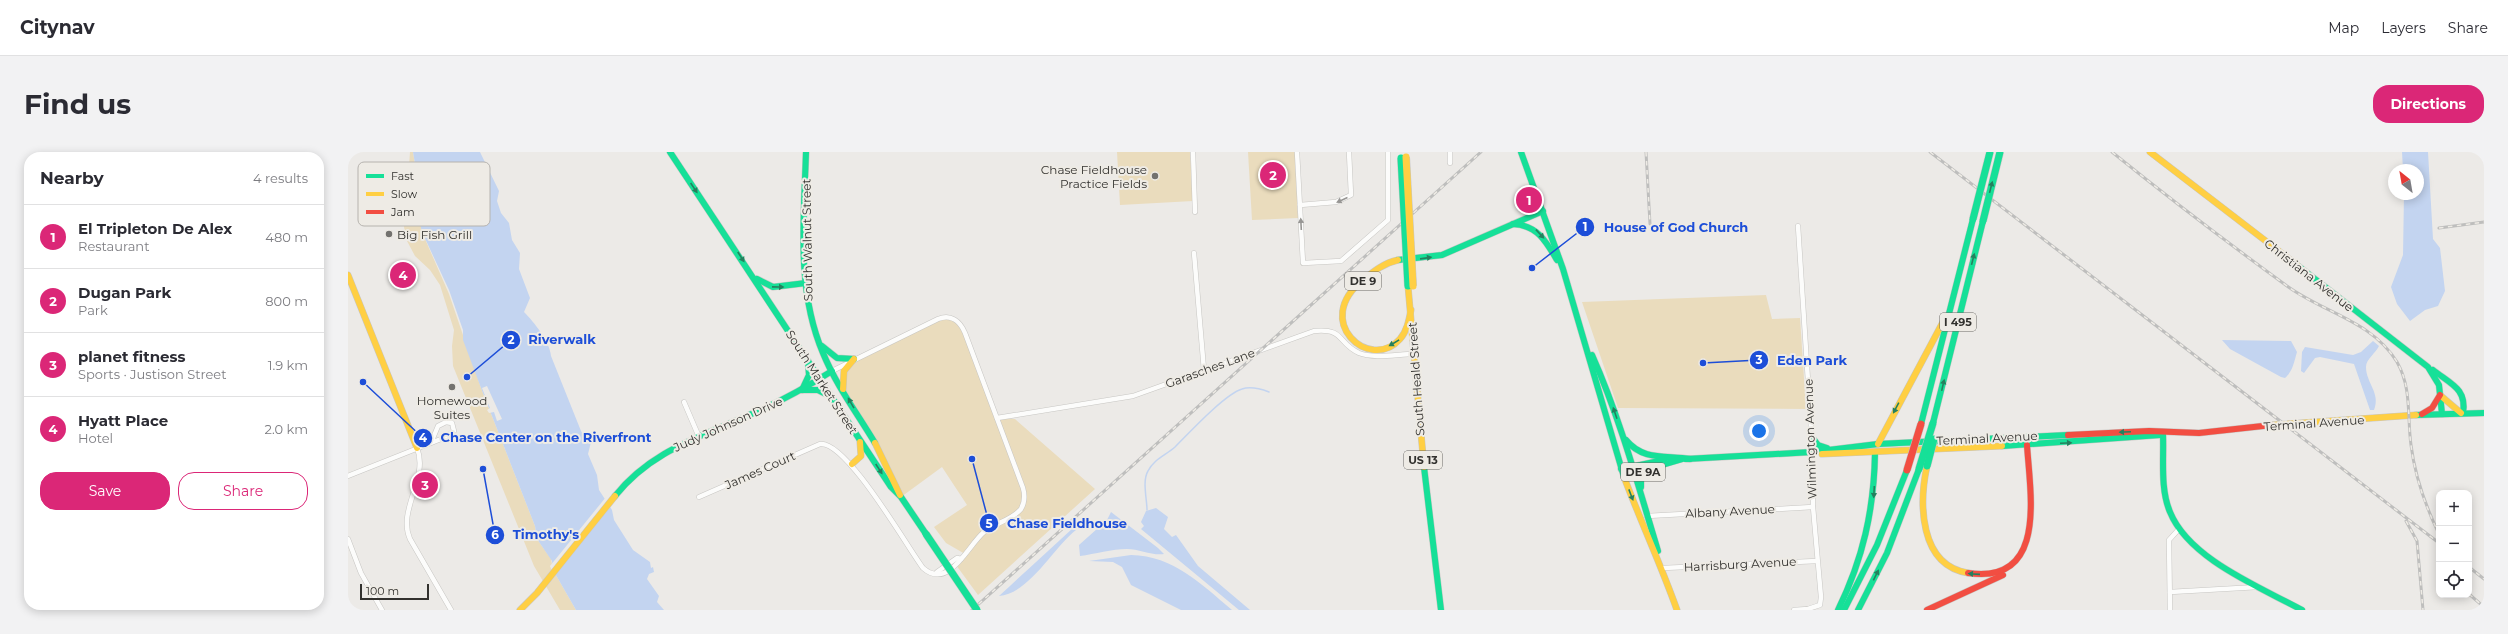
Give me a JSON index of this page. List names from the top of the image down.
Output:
{
  "streets": {
    "main road": [
      "South Walnut Street",
      "Christiana Avenue",
      "DE 9",
      "I 495",
      "South Heald Street",
      "South Market Street",
      "Terminal Avenue",
      "Judy Johnson Drive",
      "US 13",
      "DE 9A"
    ],
    "street": [
      "Garasches Lane",
      "Wilmington Avenue",
      "James Court",
      "Albany Avenue",
      "Harrisburg Avenue"
    ]
  },
  "crossings": [
    ["South Walnut Street", "South Market Street"],
    ["South Walnut Street", "Judy Johnson Drive"],
    ["Christiana Avenue", "Terminal Avenue"],
    ["DE 9", "South Heald Street"],
    ["DE 9", "Terminal Avenue"],
    ["DE 9", "DE 9A"],
    ["DE 9", "Albany Avenue"],
    ["DE 9", "Harrisburg Avenue"],
    ["Garasches Lane", "South Heald Street"],
    ["Garasches Lane", "South Market Street"],
    ["South Market Street", "Judy Johnson Drive"],
    ["South Market Street", "James Court"],
    ["Terminal Avenue", "Wilmington Avenue"],
    ["Terminal Avenue", "DE 9A"],
    ["Wilmington Avenue", "Albany Avenue"],
    ["Wilmington Avenue", "Harrisburg Avenue"],
    ["DE 9A", "Albany Avenue"]
  ],
  "places": [
    "Chase Fieldhouse Practice Fields",
    "Big Fish Grill",
    "House of God Church",
    "Eden Park",
    "Riverwalk",
    "Chase Center on the Riverfront",
    "Homewood Suites",
    "Chase Fieldhouse",
    "Timothy's"
  ],
  "legend": ["Fast", "Slow", "Jam"],
  "scale_bar": "100 m",
  "north": "top left",
  "page": {
    "header": "Citynav",
    "nav": ["Map", "Layers", "Share"],
    "buttons": [
      "Directions",
      ["Save", "Share"]
    ],
    "title": "Find us",
    "heading": ["Nearby", "4 results"],
    "pins": [
      "2",
      "1",
      "4",
      "3"
    ],
    "list": [
      {
        "mark": "1",
        "name": "El Tripleton De Alex",
        "note": "Restaurant",
        "value": "480 m"
      },
      {
        "mark": "2",
        "name": "Dugan Park",
        "note": "Park",
        "value": "800 m"
      },
      {
        "mark": "3",
        "name": "planet fitness",
        "note": "Sports · Justison Street",
        "value": "1.9 km"
      },
      {
        "mark": "4",
        "name": "Hyatt Place",
        "note": "Hotel",
        "value": "2.0 km"
      }
    ],
    "map_buttons": ["+", "−"],
    "scale": "100 m"
  }
}
